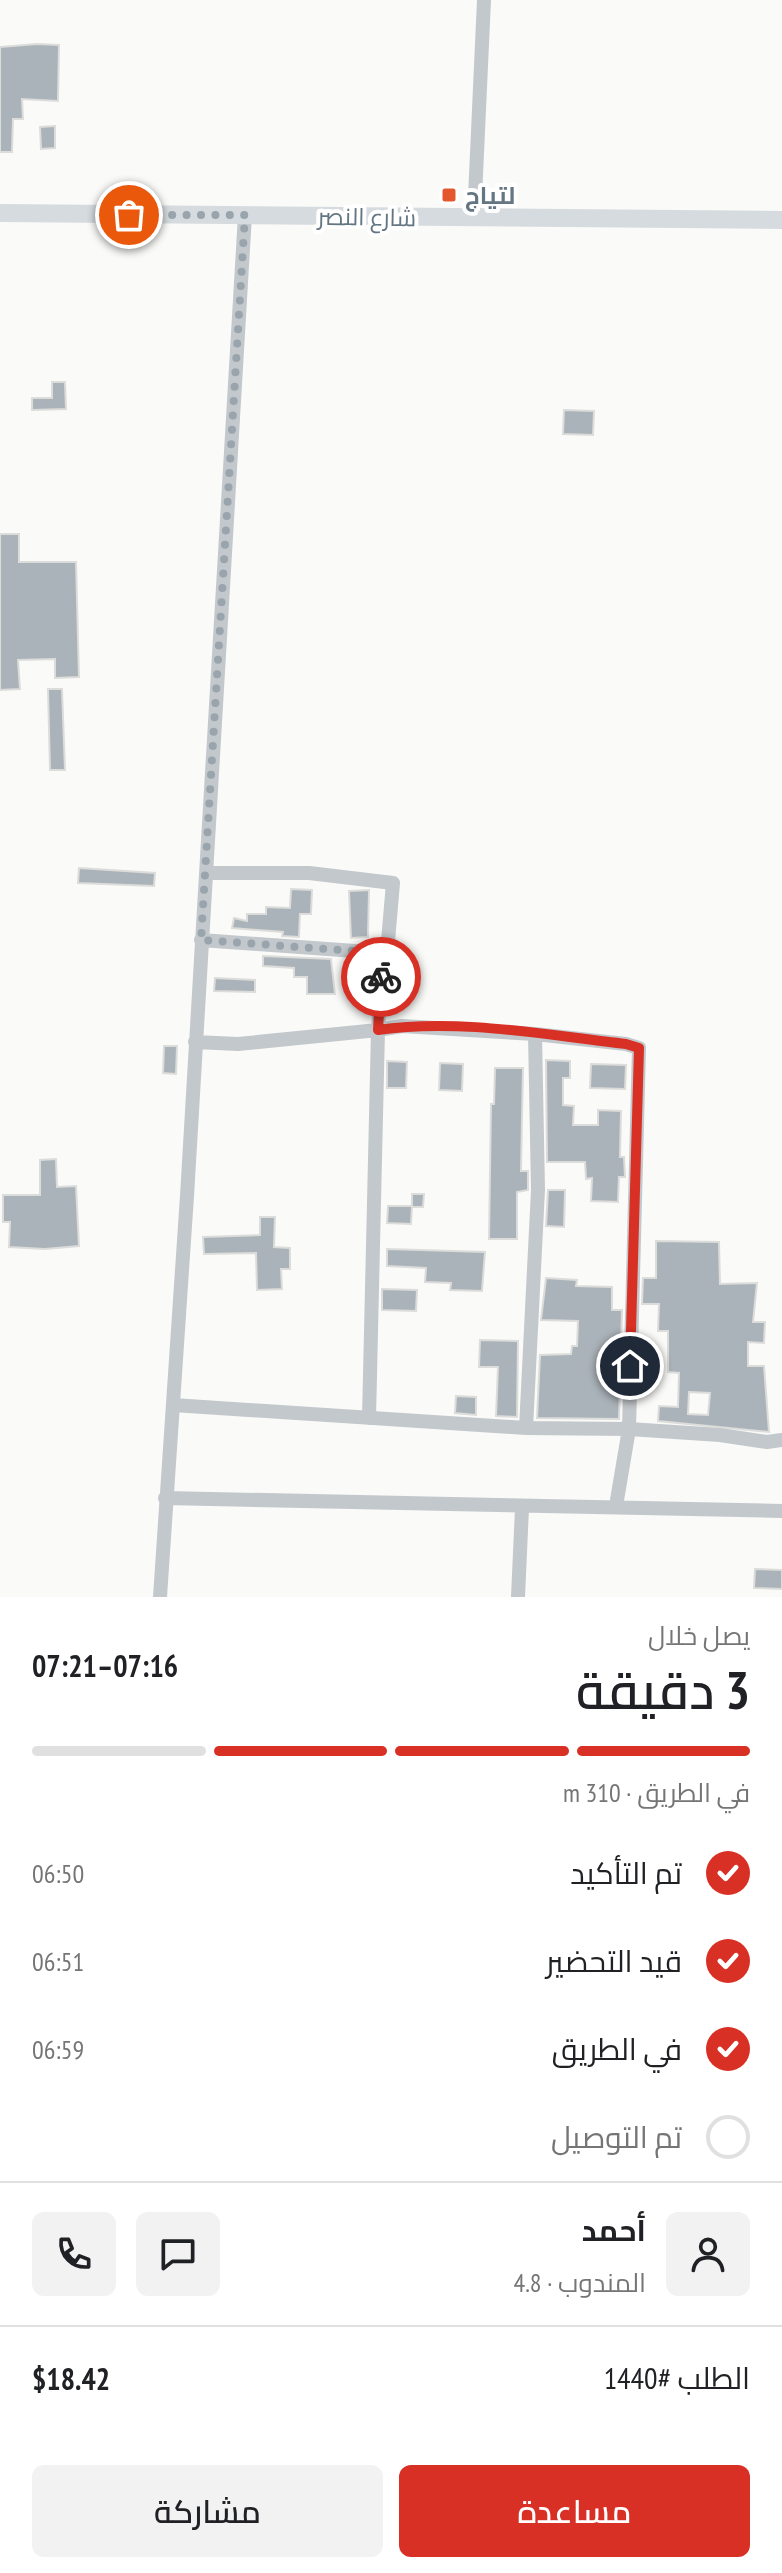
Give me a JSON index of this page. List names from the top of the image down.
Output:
{
  "streets": {
    "main road": ["شارع النصر"]
  },
  "places": {
    "transit": ["لتياج"]
  },
  "page": {
    "heading": ["3 دقيقة", "يصل خلال", "07:16–07:21"],
    "panel": [
      "أحمد",
      "المندوب · 4.8",
      "الطلب #1440",
      "$18.42"
    ],
    "bar": "في الطريق · 310 m",
    "list": [
      ["تم التأكيد", "06:50"],
      ["قيد التحضير", "06:51"],
      ["في الطريق", "06:59"],
      "تم التوصيل"
    ],
    "buttons": ["مساعدة", "مشاركة"]
  }
}
